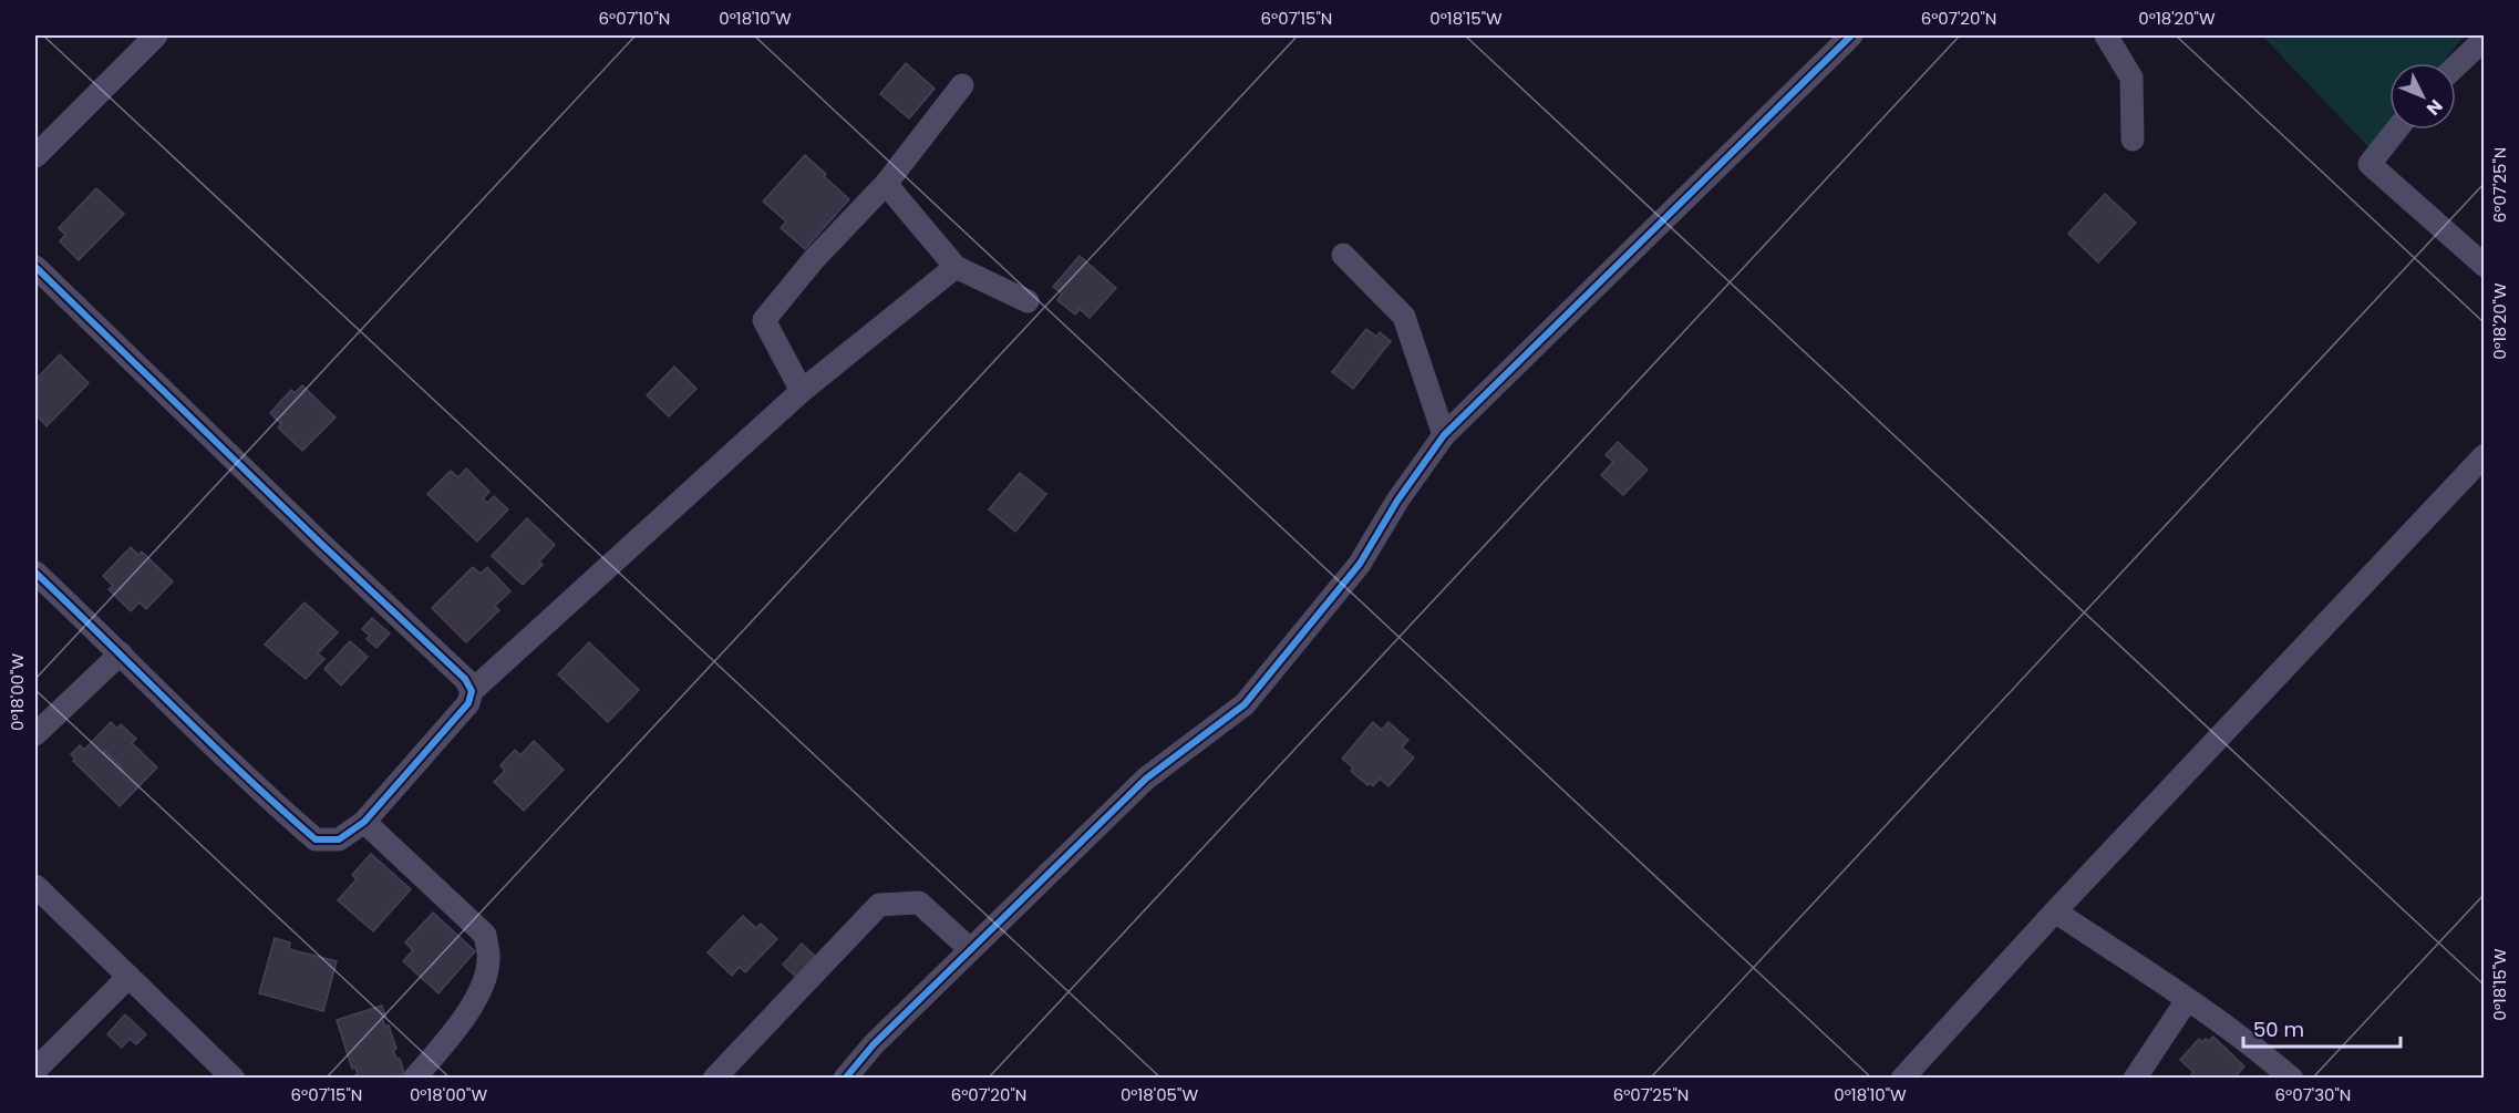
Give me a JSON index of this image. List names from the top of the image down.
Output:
{
  "scale_bar": "50 m",
  "north": "bottom right",
  "coordinates": [
    "6°07'10\"N",
    "0°18'10\"W",
    "6°07'15\"N",
    "0°18'15\"W",
    "6°07'20\"N",
    "0°18'20\"W",
    "6°07'25\"N",
    "0°18'00\"W",
    "0°18'05\"W",
    "6°07'30\"N"
  ]
}
